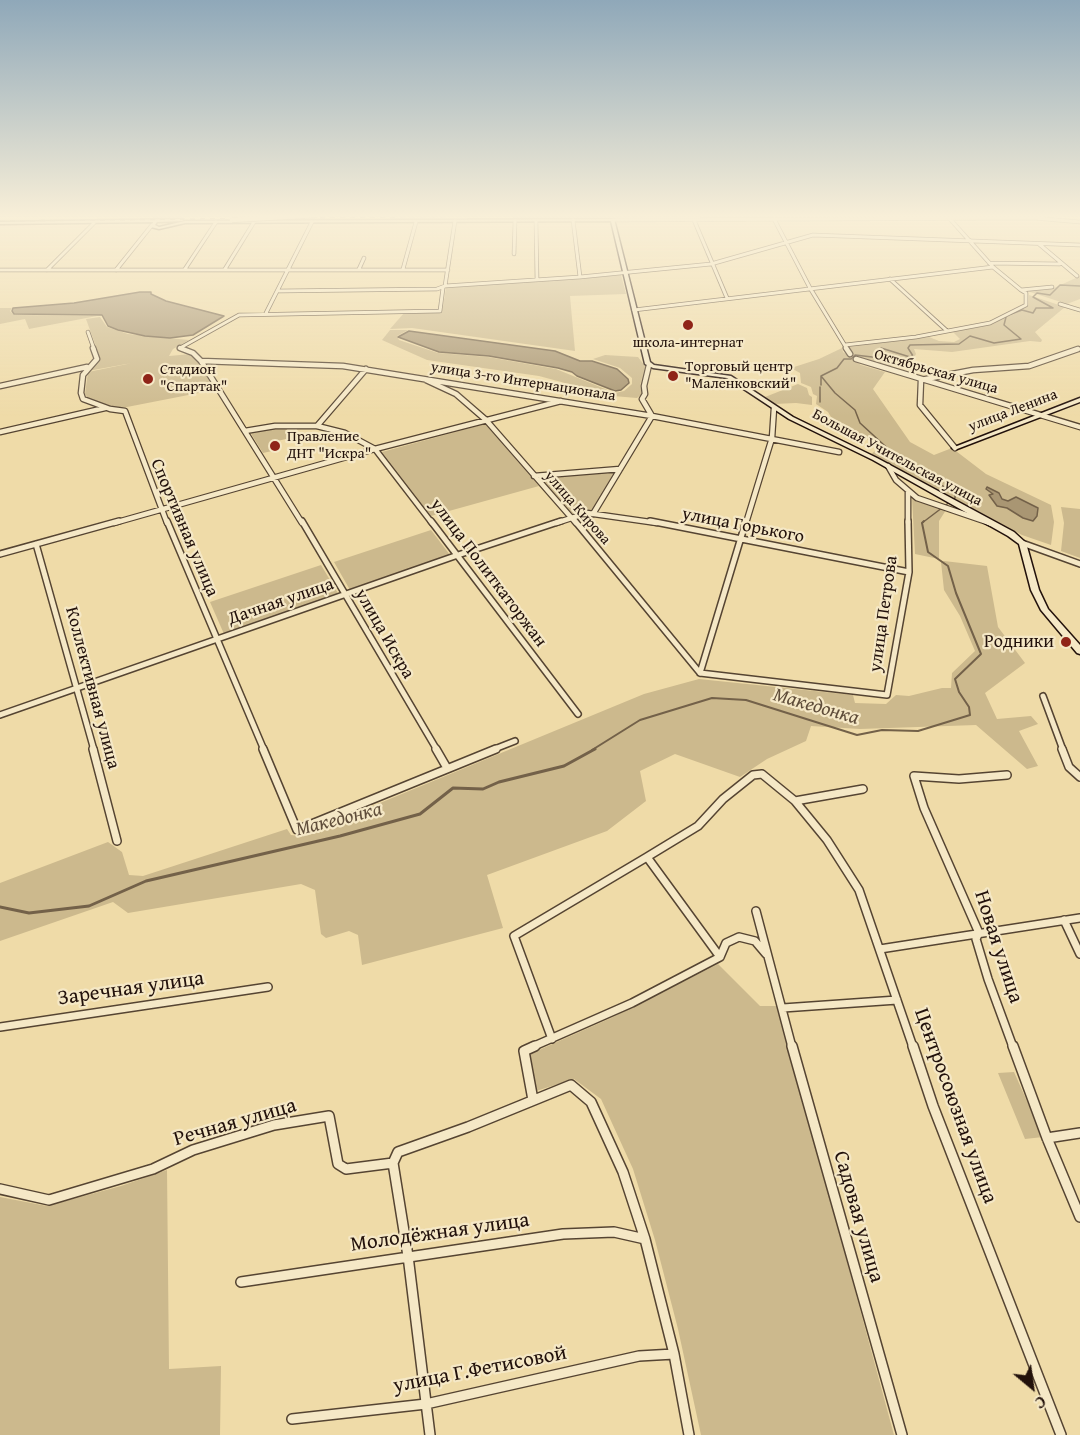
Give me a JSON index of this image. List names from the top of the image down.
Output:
{
  "streets": {
    "main road": ["улица Ленина", "Большая Учительская улица"],
    "street": [
      "Октябрьская улица",
      "улица 3-го Интернационала",
      "улица Кирова",
      "улица Горького",
      "Спортивная улица",
      "улица Политкаторжан",
      "Дачная улица",
      "улица Петрова",
      "улица Искра",
      "Коллективная улица",
      "Новая улица",
      "Заречная улица",
      "Центросоюзная улица",
      "Речная улица",
      "Садовая улица",
      "Молодёжная улица",
      "улица Г.Фетисовой"
    ]
  },
  "crossings": [
    ["Октябрьская улица", "улица Ленина"],
    ["улица 3-го Интернационала", "улица Кирова"],
    ["улица 3-го Интернационала", "улица Искра"],
    ["улица Кирова", "улица Горького"],
    ["улица Кирова", "Дачная улица"],
    ["улица Кирова", "улица Петрова"],
    ["улица Горького", "Дачная улица"],
    ["улица Горького", "улица Петрова"],
    ["Спортивная улица", "Дачная улица"],
    ["Спортивная улица", "улица Искра"],
    ["улица Политкаторжан", "Дачная улица"],
    ["Дачная улица", "улица Искра"],
    ["Дачная улица", "Коллективная улица"]
  ],
  "water": ["Македонка"],
  "places": [
    "школа-интернат",
    "Торговый центр \"Маленковский\"",
    "Стадион \"Спартак\"",
    "Правление ДНТ \"Искра\"",
    "Родники"
  ],
  "north": "bottom right"
}
